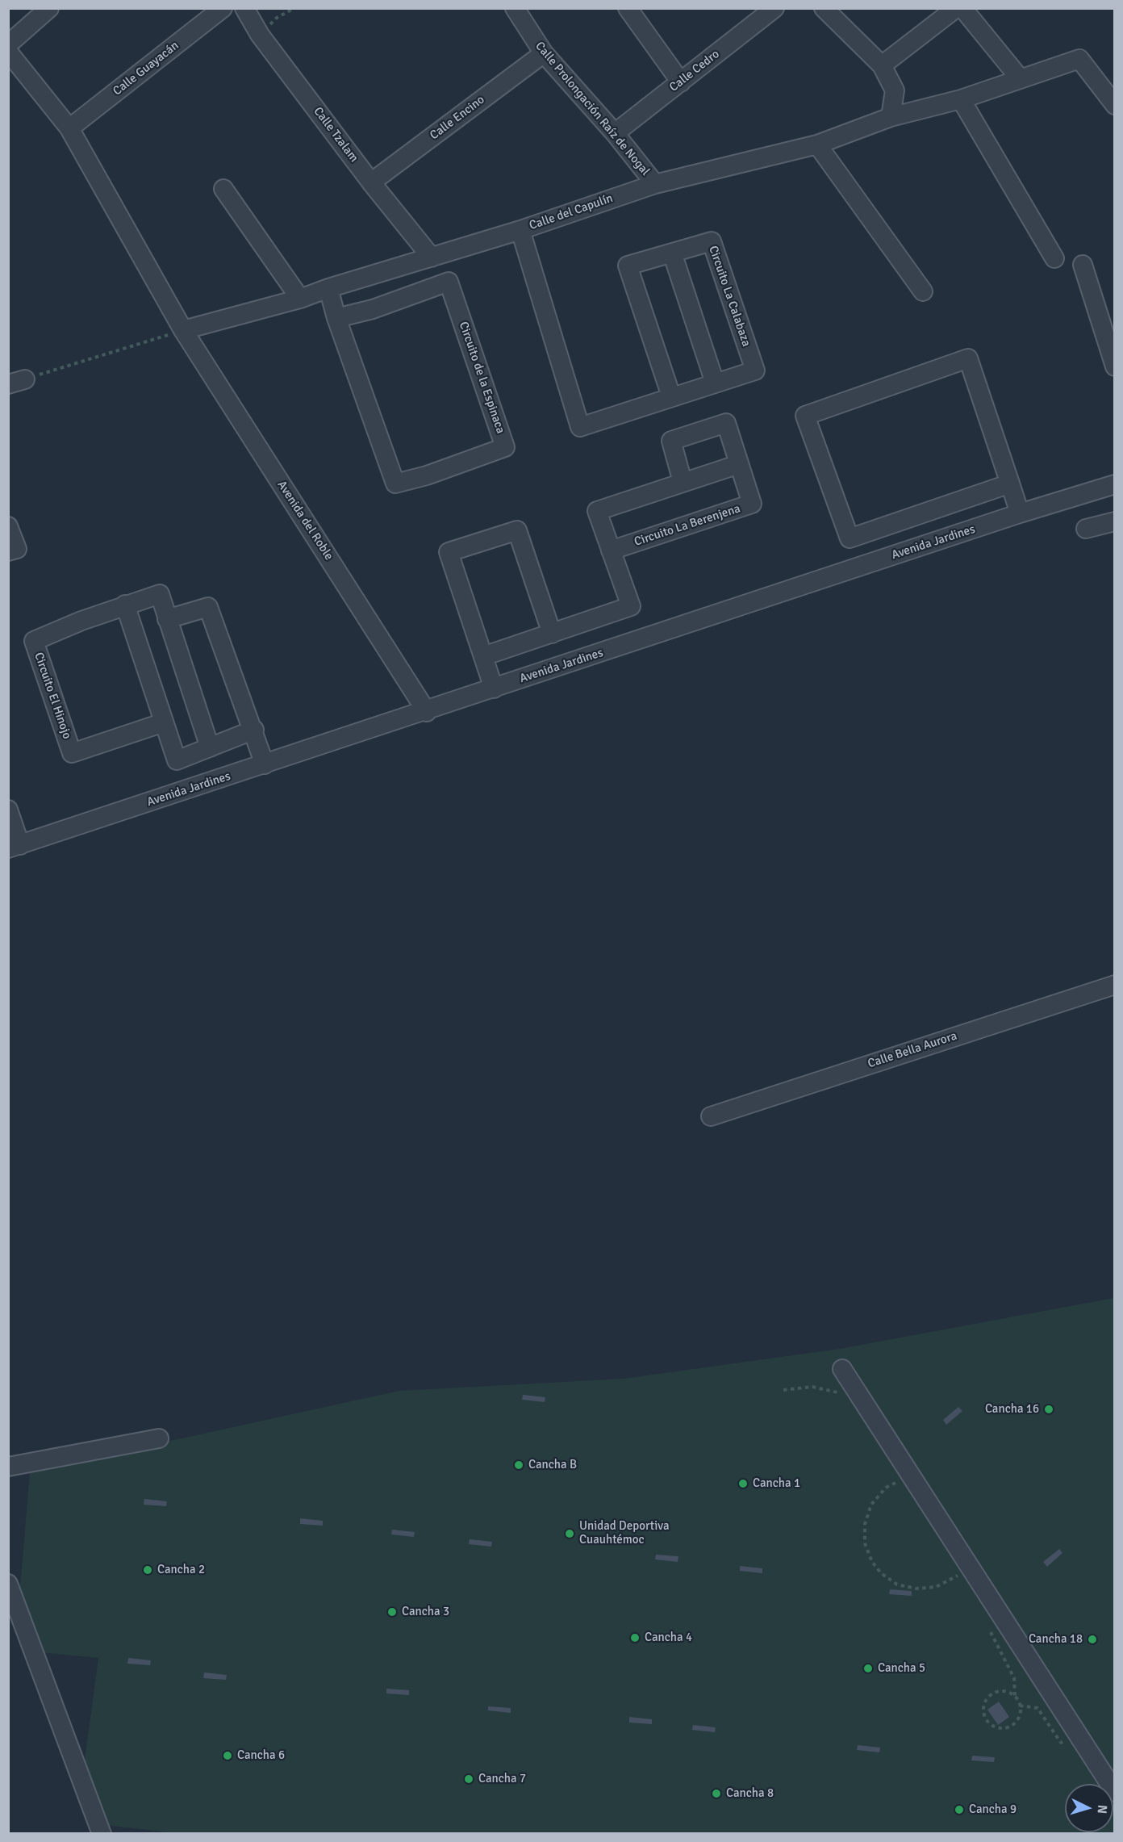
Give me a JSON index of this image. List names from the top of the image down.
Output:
{
  "streets": {
    "street": [
      "Calle Guayacán",
      "Calle Cedro",
      "Calle Prolongación Raíz de Nogal",
      "Calle Encino",
      "Calle Tzalam",
      "Calle del Capulín",
      "Circuito La Calabaza",
      "Circuito de la Espinaca",
      "Avenida del Roble",
      "Circuito La Berenjena",
      "Avenida Jardines",
      "Circuito El Hinojo",
      "Calle Bella Aurora"
    ]
  },
  "crossings": [
    ["Calle Guayacán", "Avenida del Roble"],
    ["Calle Cedro", "Calle Prolongación Raíz de Nogal"],
    ["Calle Prolongación Raíz de Nogal", "Calle Encino"],
    ["Calle Prolongación Raíz de Nogal", "Calle del Capulín"],
    ["Calle Encino", "Calle Tzalam"],
    ["Calle Tzalam", "Calle del Capulín"],
    ["Calle del Capulín", "Circuito La Calabaza"],
    ["Calle del Capulín", "Circuito de la Espinaca"],
    ["Calle del Capulín", "Avenida del Roble"],
    ["Avenida del Roble", "Avenida Jardines"]
  ],
  "places": [
    "Cancha 16",
    "Cancha B",
    "Cancha 1",
    "Unidad Deportiva Cuauhtémoc",
    "Cancha 2",
    "Cancha 3",
    "Cancha 4",
    "Cancha 18",
    "Cancha 5",
    "Cancha 6",
    "Cancha 7",
    "Cancha 8",
    "Cancha 9"
  ],
  "north": "right"
}
